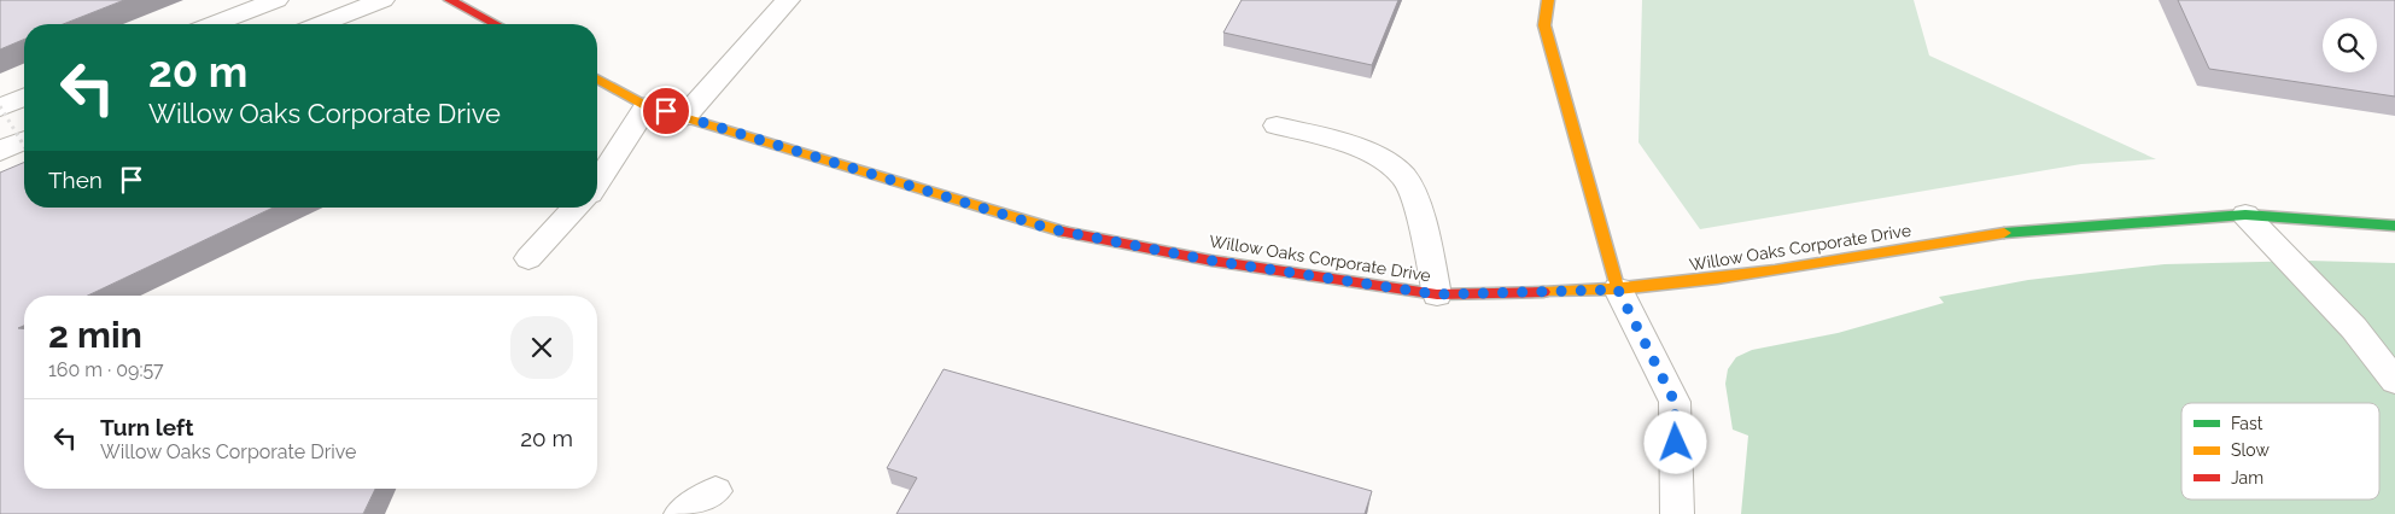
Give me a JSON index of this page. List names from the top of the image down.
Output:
{
  "streets": {
    "street": ["Willow Oaks Corporate Drive"]
  },
  "legend": ["Fast", "Slow", "Jam"],
  "page": {
    "turn": ["20 m", "Willow Oaks Corporate Drive"],
    "then": "Then",
    "heading": ["2 min", "160 m · 09:57"],
    "list": [
      {
        "name": "Turn left",
        "note": "Willow Oaks Corporate Drive",
        "value": "20 m"
      }
    ]
  }
}
